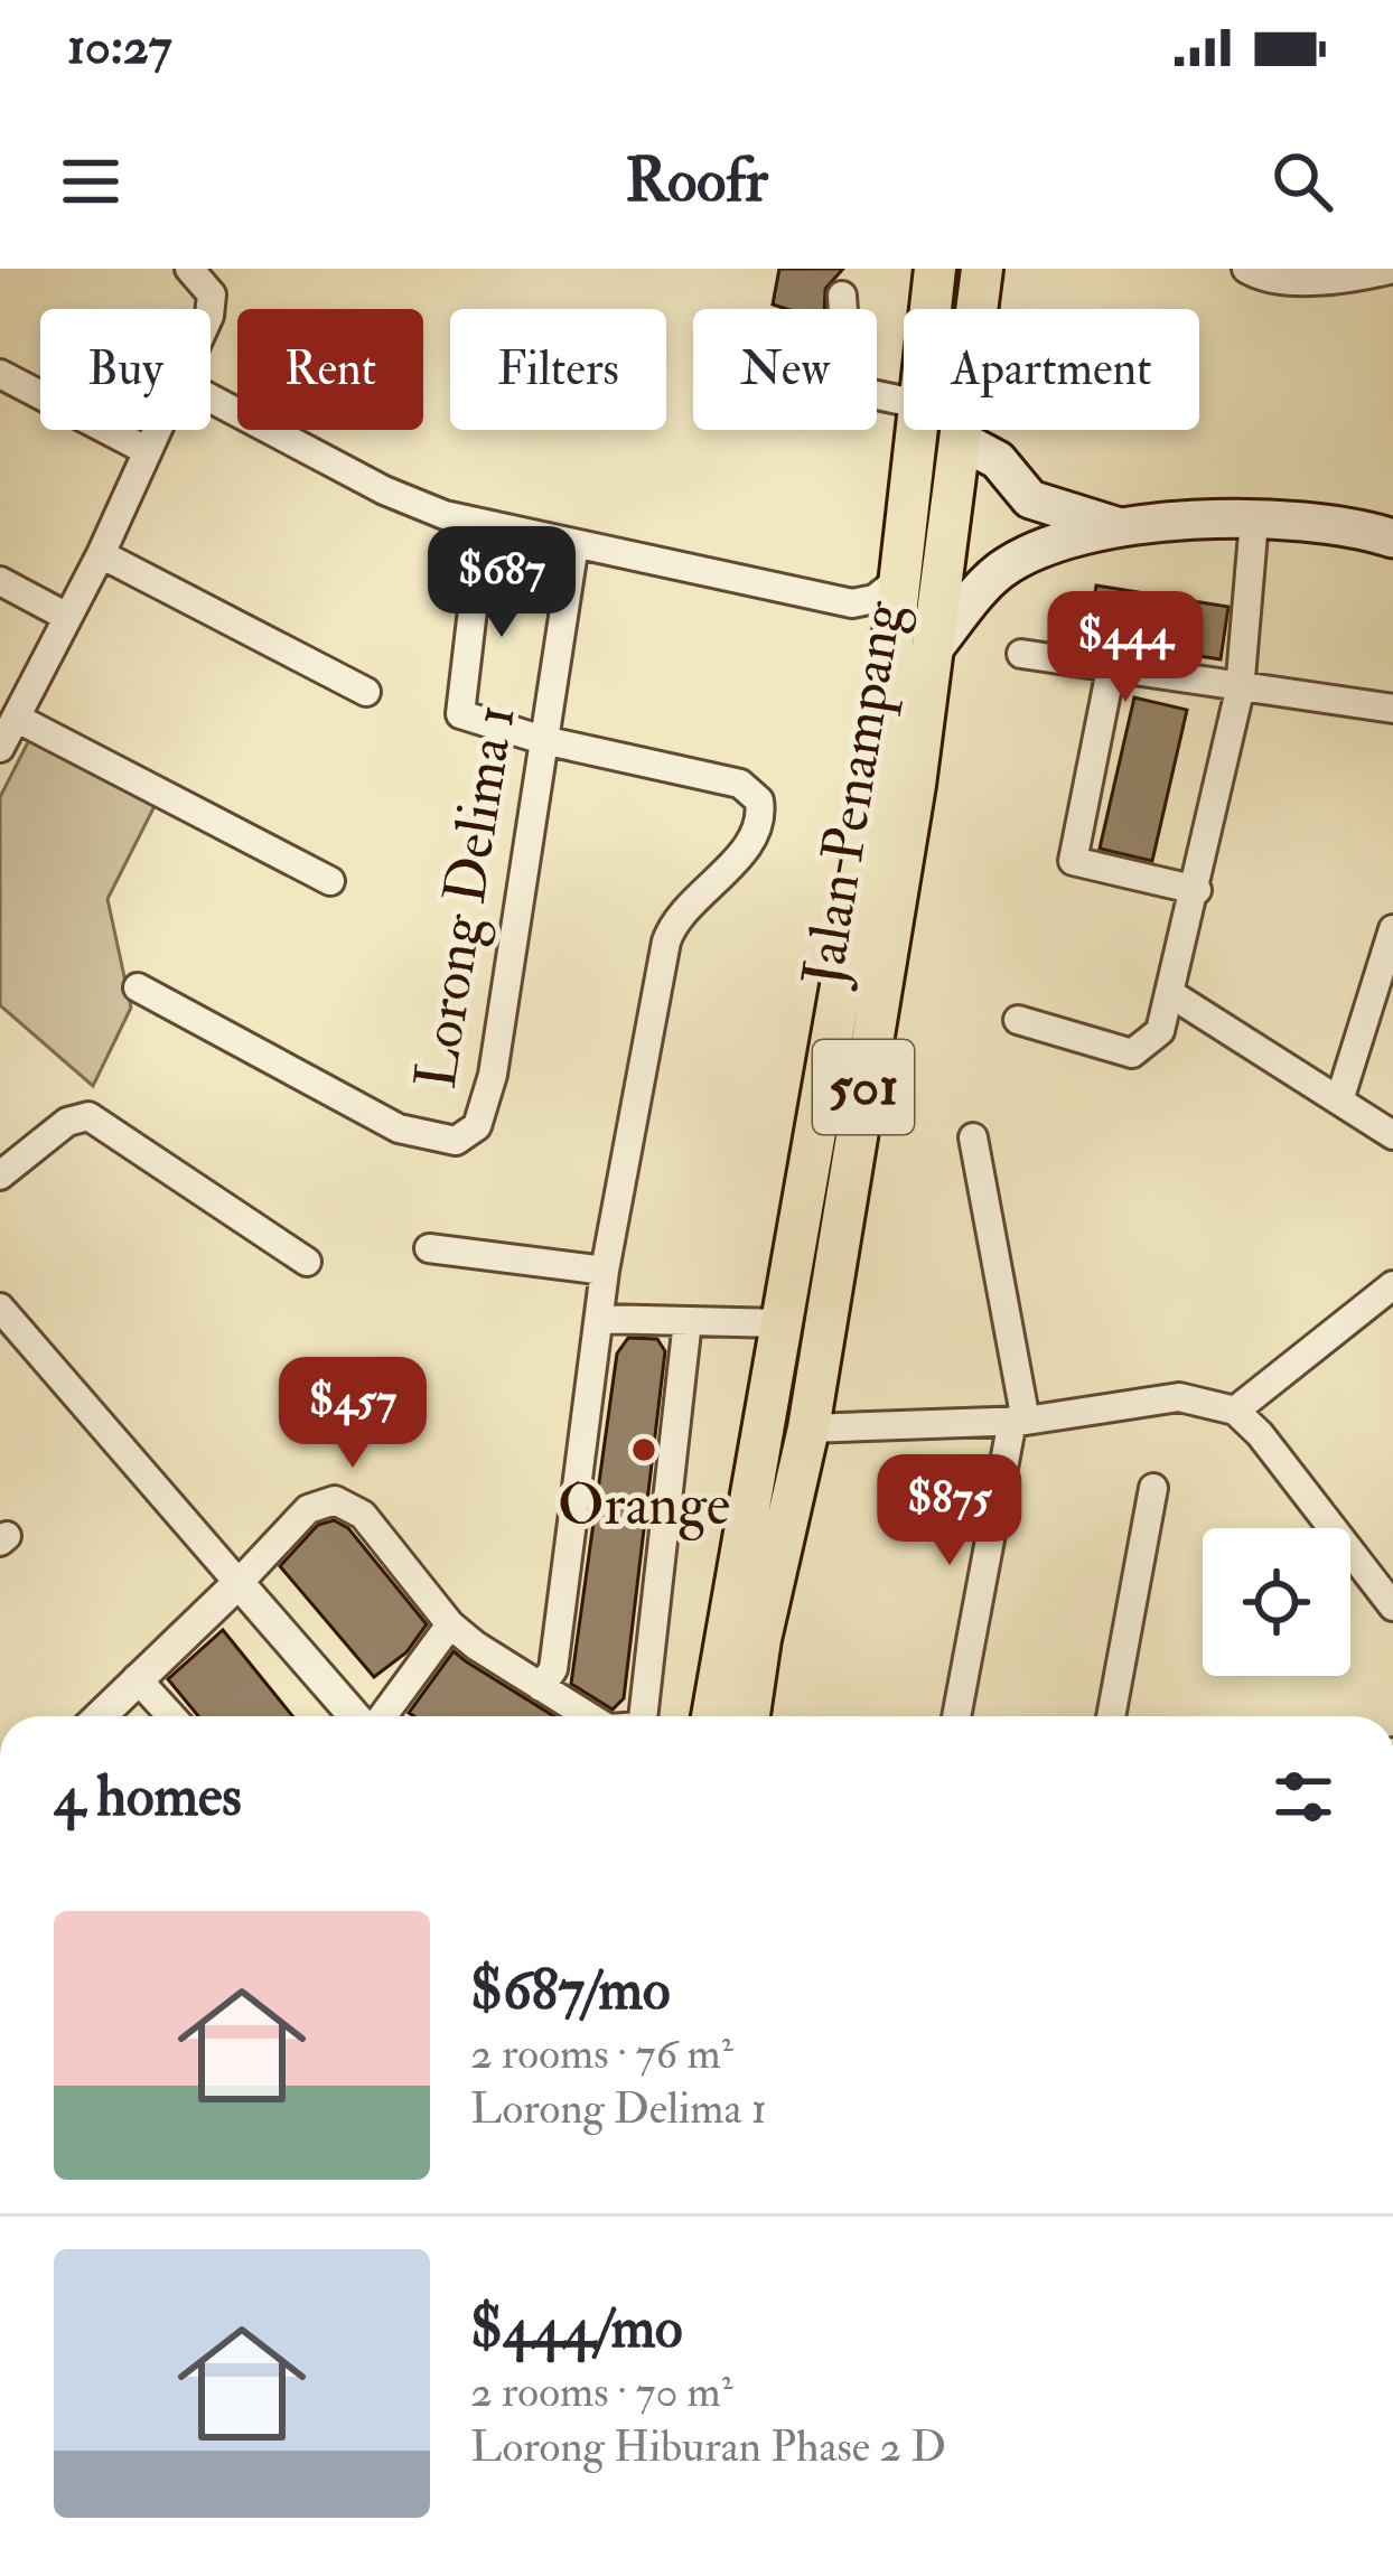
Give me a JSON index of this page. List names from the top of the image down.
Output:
{
  "streets": {
    "main road": ["Jalan Penampang", "501"],
    "street": ["Lorong Delima 1"]
  },
  "places": ["Orange"],
  "page": {
    "status": "10:27",
    "header": "Roofr",
    "chip": [
      "Buy",
      "Rent",
      "Filters",
      "New",
      "Apartment"
    ],
    "price": [
      "$687",
      "$444",
      "$457",
      "$875"
    ],
    "heading": "4 homes",
    "list": [
      {
        "name": "$687/mo",
        "note": "2 rooms · 76 m² · Lorong Delima 1"
      },
      {
        "name": "$444/mo",
        "note": "2 rooms · 70 m² · Lorong Hiburan Phase 2 D"
      }
    ]
  }
}
